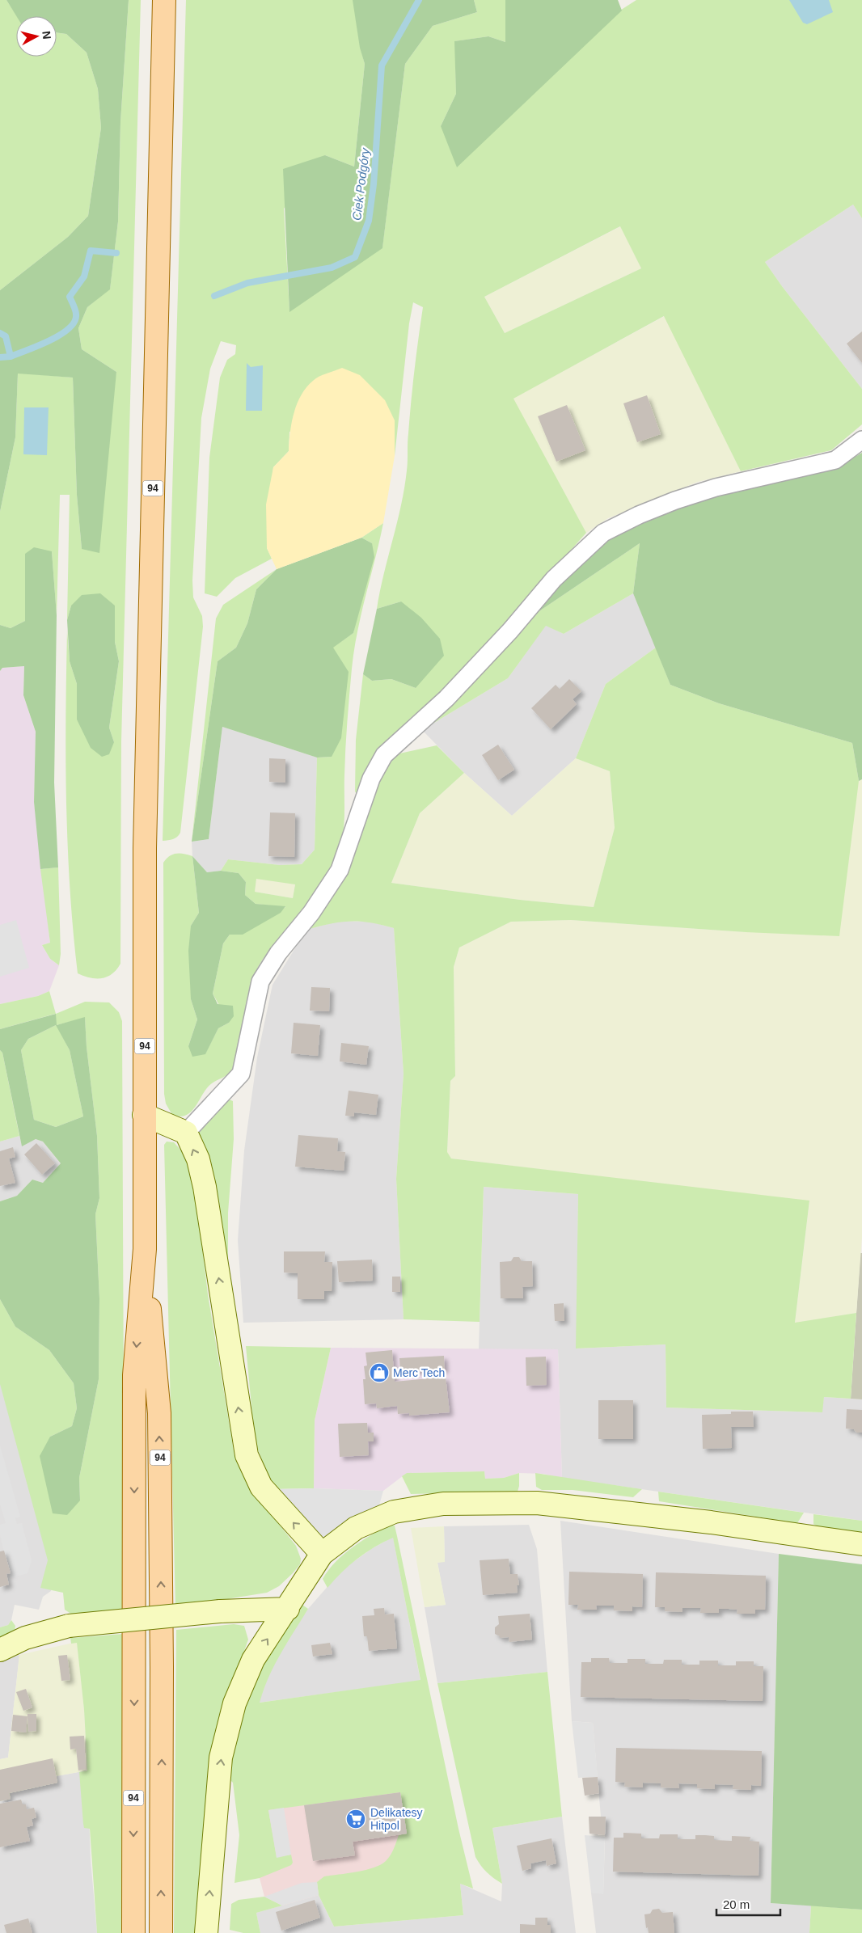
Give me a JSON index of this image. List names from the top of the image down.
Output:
{
  "streets": {
    "main road": ["94"]
  },
  "water": ["Ciek Podgóry"],
  "places": {
    "shop": ["Merc Tech"],
    "supermarket": ["Delikatesy Hitpol"]
  },
  "scale_bar": "20 m",
  "north": "right"
}
